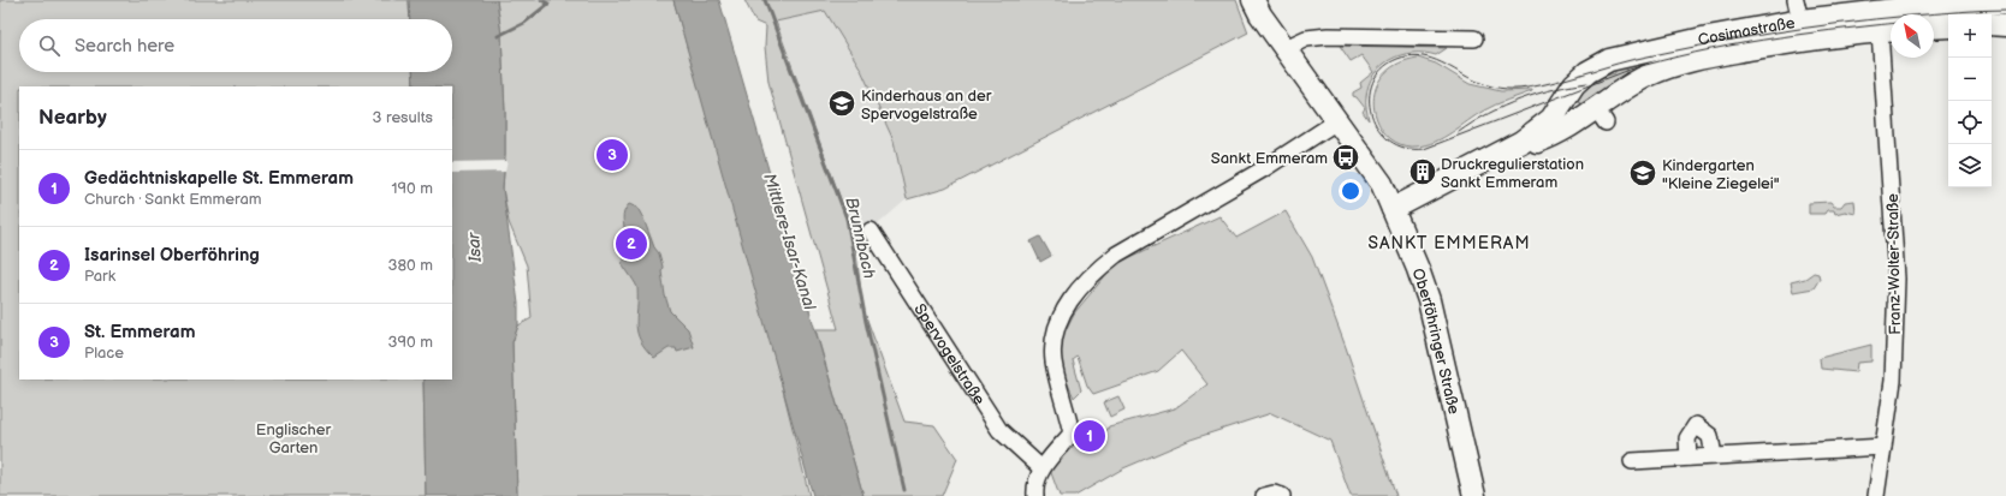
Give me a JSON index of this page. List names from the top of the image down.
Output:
{
  "streets": {
    "main road": ["Cosimastraße", "Oberföhringer Straße"],
    "street": ["Franz-Wolter-Straße", "Spervogelstraße"]
  },
  "crossings": [
    ["Cosimastraße", "Franz-Wolter-Straße"],
    ["Cosimastraße", "Oberföhringer Straße"]
  ],
  "districts": ["SANKT EMMERAM"],
  "water": ["Brunnbach", "Mittlere-Isar-Kanal", "Isar"],
  "parks": ["Englischer Garten"],
  "places": {
    "school or university": ["Kinderhaus an der Spervogelstraße", "Kindergarten \"Kleine Ziegelei\""],
    "bus stop": ["Sankt Emmeram"],
    "building": ["Druckregulierstation Sankt Emmeram"]
  },
  "north": "top left",
  "page": {
    "map_buttons": ["+", "−"],
    "search": "Search here",
    "heading": ["Nearby", "3 results"],
    "pins": ["3", "2", "1"],
    "list": [
      {
        "mark": "1",
        "name": "Gedächtniskapelle St. Emmeram",
        "note": "Church · Sankt Emmeram",
        "value": "190 m"
      },
      {
        "mark": "2",
        "name": "Isarinsel Oberföhring",
        "note": "Park",
        "value": "380 m"
      },
      {
        "mark": "3",
        "name": "St. Emmeram",
        "note": "Place",
        "value": "390 m"
      }
    ]
  }
}
